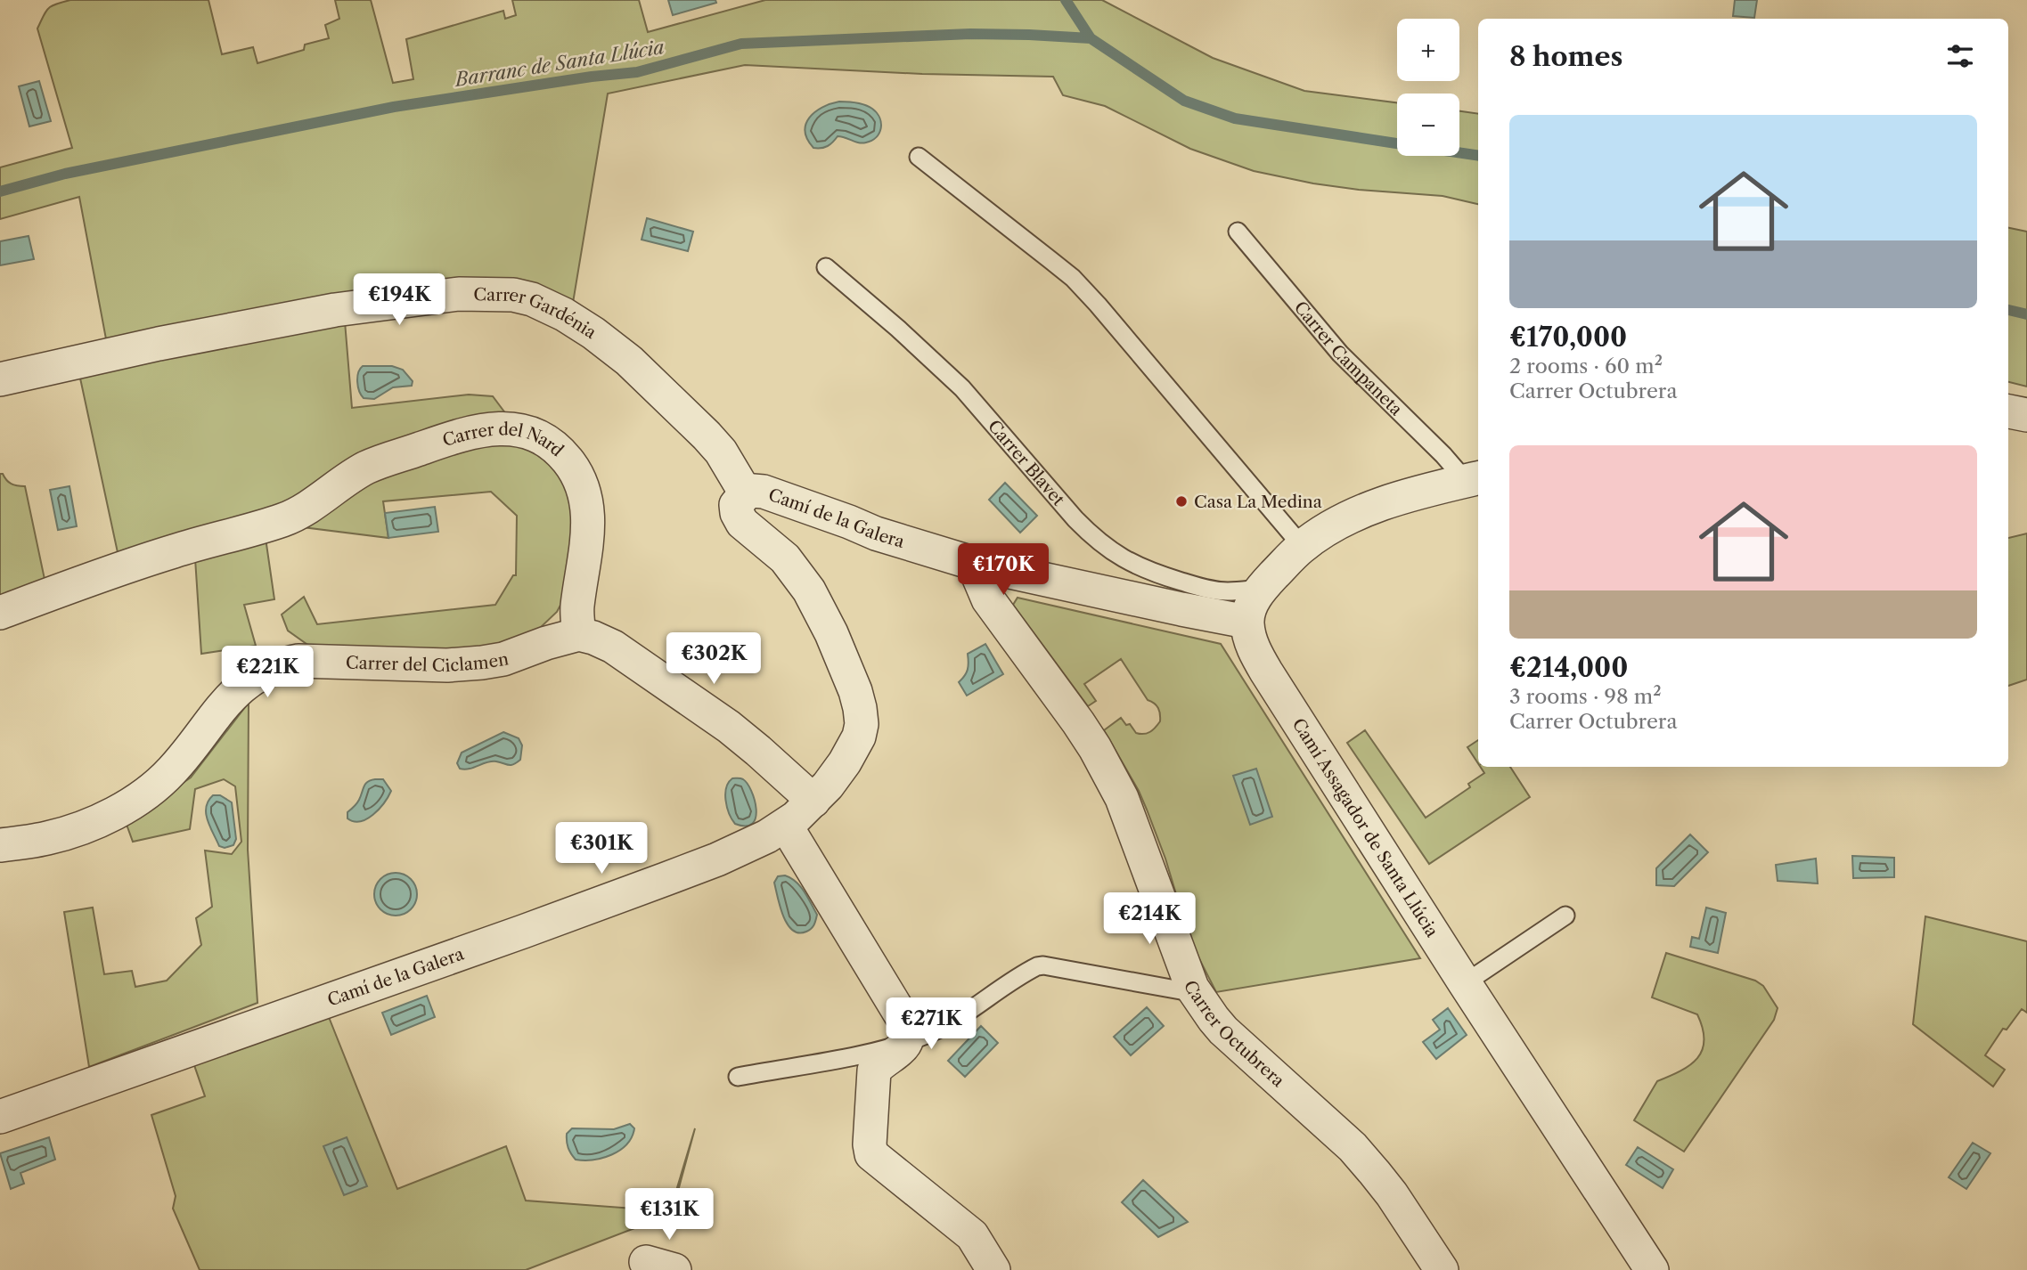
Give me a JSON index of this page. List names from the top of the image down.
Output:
{
  "streets": {
    "street": [
      "Carrer Gardénia",
      "Carrer del Nard",
      "Camí de la Galera",
      "Carrer del Ciclamen",
      "Camí Assagador de Santa Llúcia",
      "Carrer Octubrera"
    ],
    "lane": ["Carrer Campaneta", "Carrer Blavet"]
  },
  "crossings": [
    ["Carrer Gardénia", "Camí de la Galera"],
    ["Carrer del Nard", "Carrer del Ciclamen"],
    ["Camí de la Galera", "Camí Assagador de Santa Llúcia"],
    ["Camí de la Galera", "Carrer Octubrera"]
  ],
  "water": ["Barranc de Santa Llúcia"],
  "places": ["Casa La Medina"],
  "page": {
    "map_buttons": ["+", "−"],
    "heading": "8 homes",
    "list": [
      {
        "name": "€170,000",
        "note": "2 rooms · 60 m² · Carrer Octubrera"
      },
      {
        "name": "€214,000",
        "note": "3 rooms · 98 m² · Carrer Octubrera"
      }
    ],
    "price": [
      "€194K",
      "€170K",
      "€302K",
      "€221K",
      "€301K",
      "€214K",
      "€271K",
      "€131K"
    ]
  }
}
